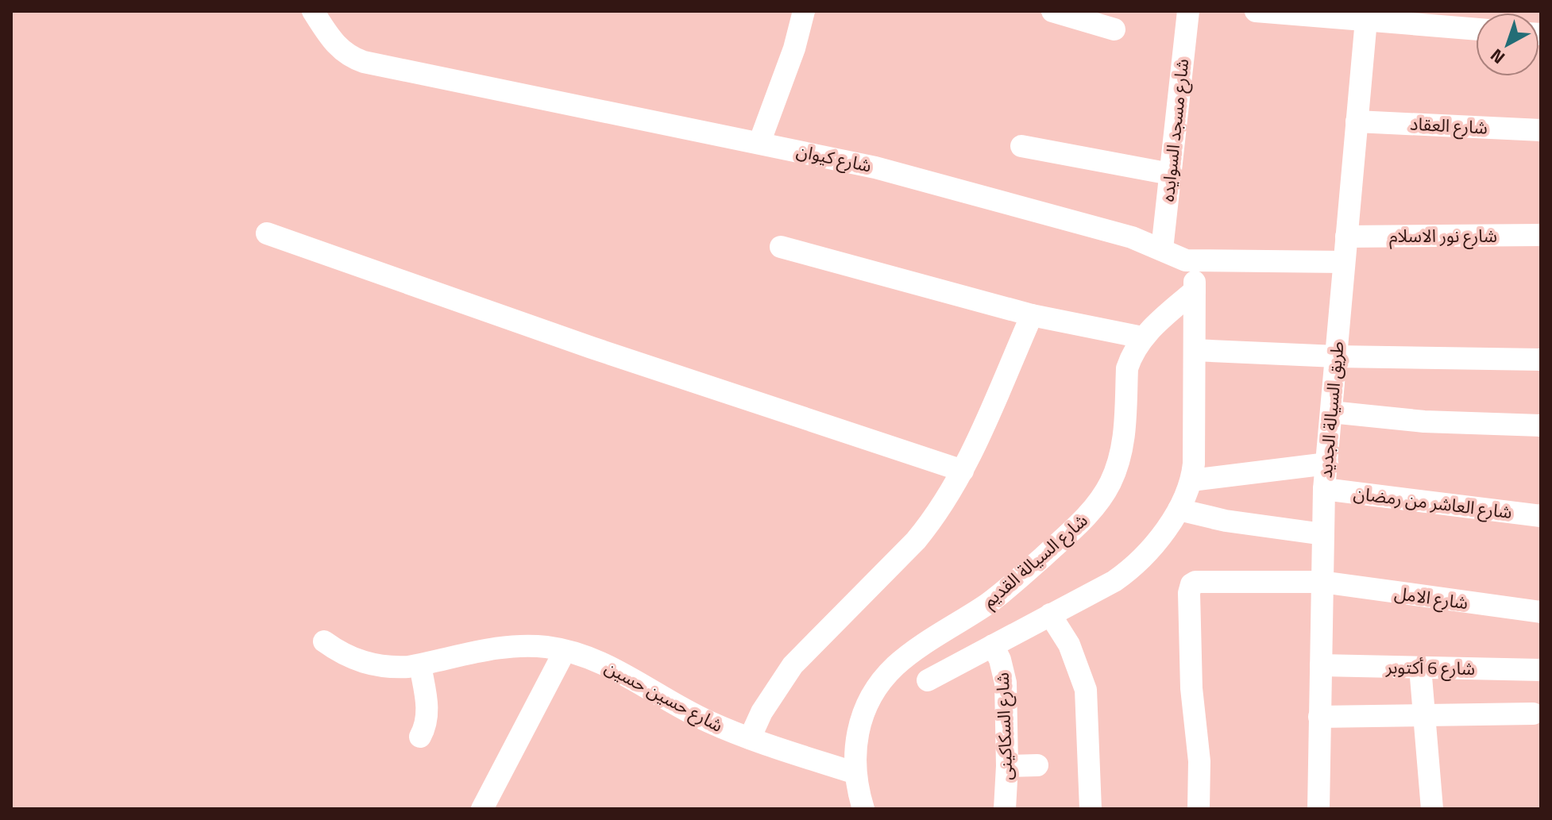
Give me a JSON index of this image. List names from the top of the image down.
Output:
{
  "streets": {
    "street": [
      "شارع العقاد",
      "شارع مسجد السوايده",
      "شارع كيوان",
      "شارع نور الاسلام",
      "طريق السيالة الجديد",
      "شارع العاشر من رمضان",
      "شارع السيالة القديم",
      "شارع الامل",
      "شارع 6 أكتوبر",
      "شارع حسين حسين",
      "شارع السكاكينى"
    ]
  },
  "crossings": [
    ["شارع العقاد", "طريق السيالة الجديد"],
    ["شارع مسجد السوايده", "شارع كيوان"],
    ["شارع كيوان", "طريق السيالة الجديد"],
    ["شارع نور الاسلام", "طريق السيالة الجديد"],
    ["طريق السيالة الجديد", "شارع العاشر من رمضان"],
    ["طريق السيالة الجديد", "شارع الامل"],
    ["طريق السيالة الجديد", "شارع 6 أكتوبر"],
    ["شارع السيالة القديم", "شارع حسين حسين"]
  ],
  "north": "bottom left"
}
